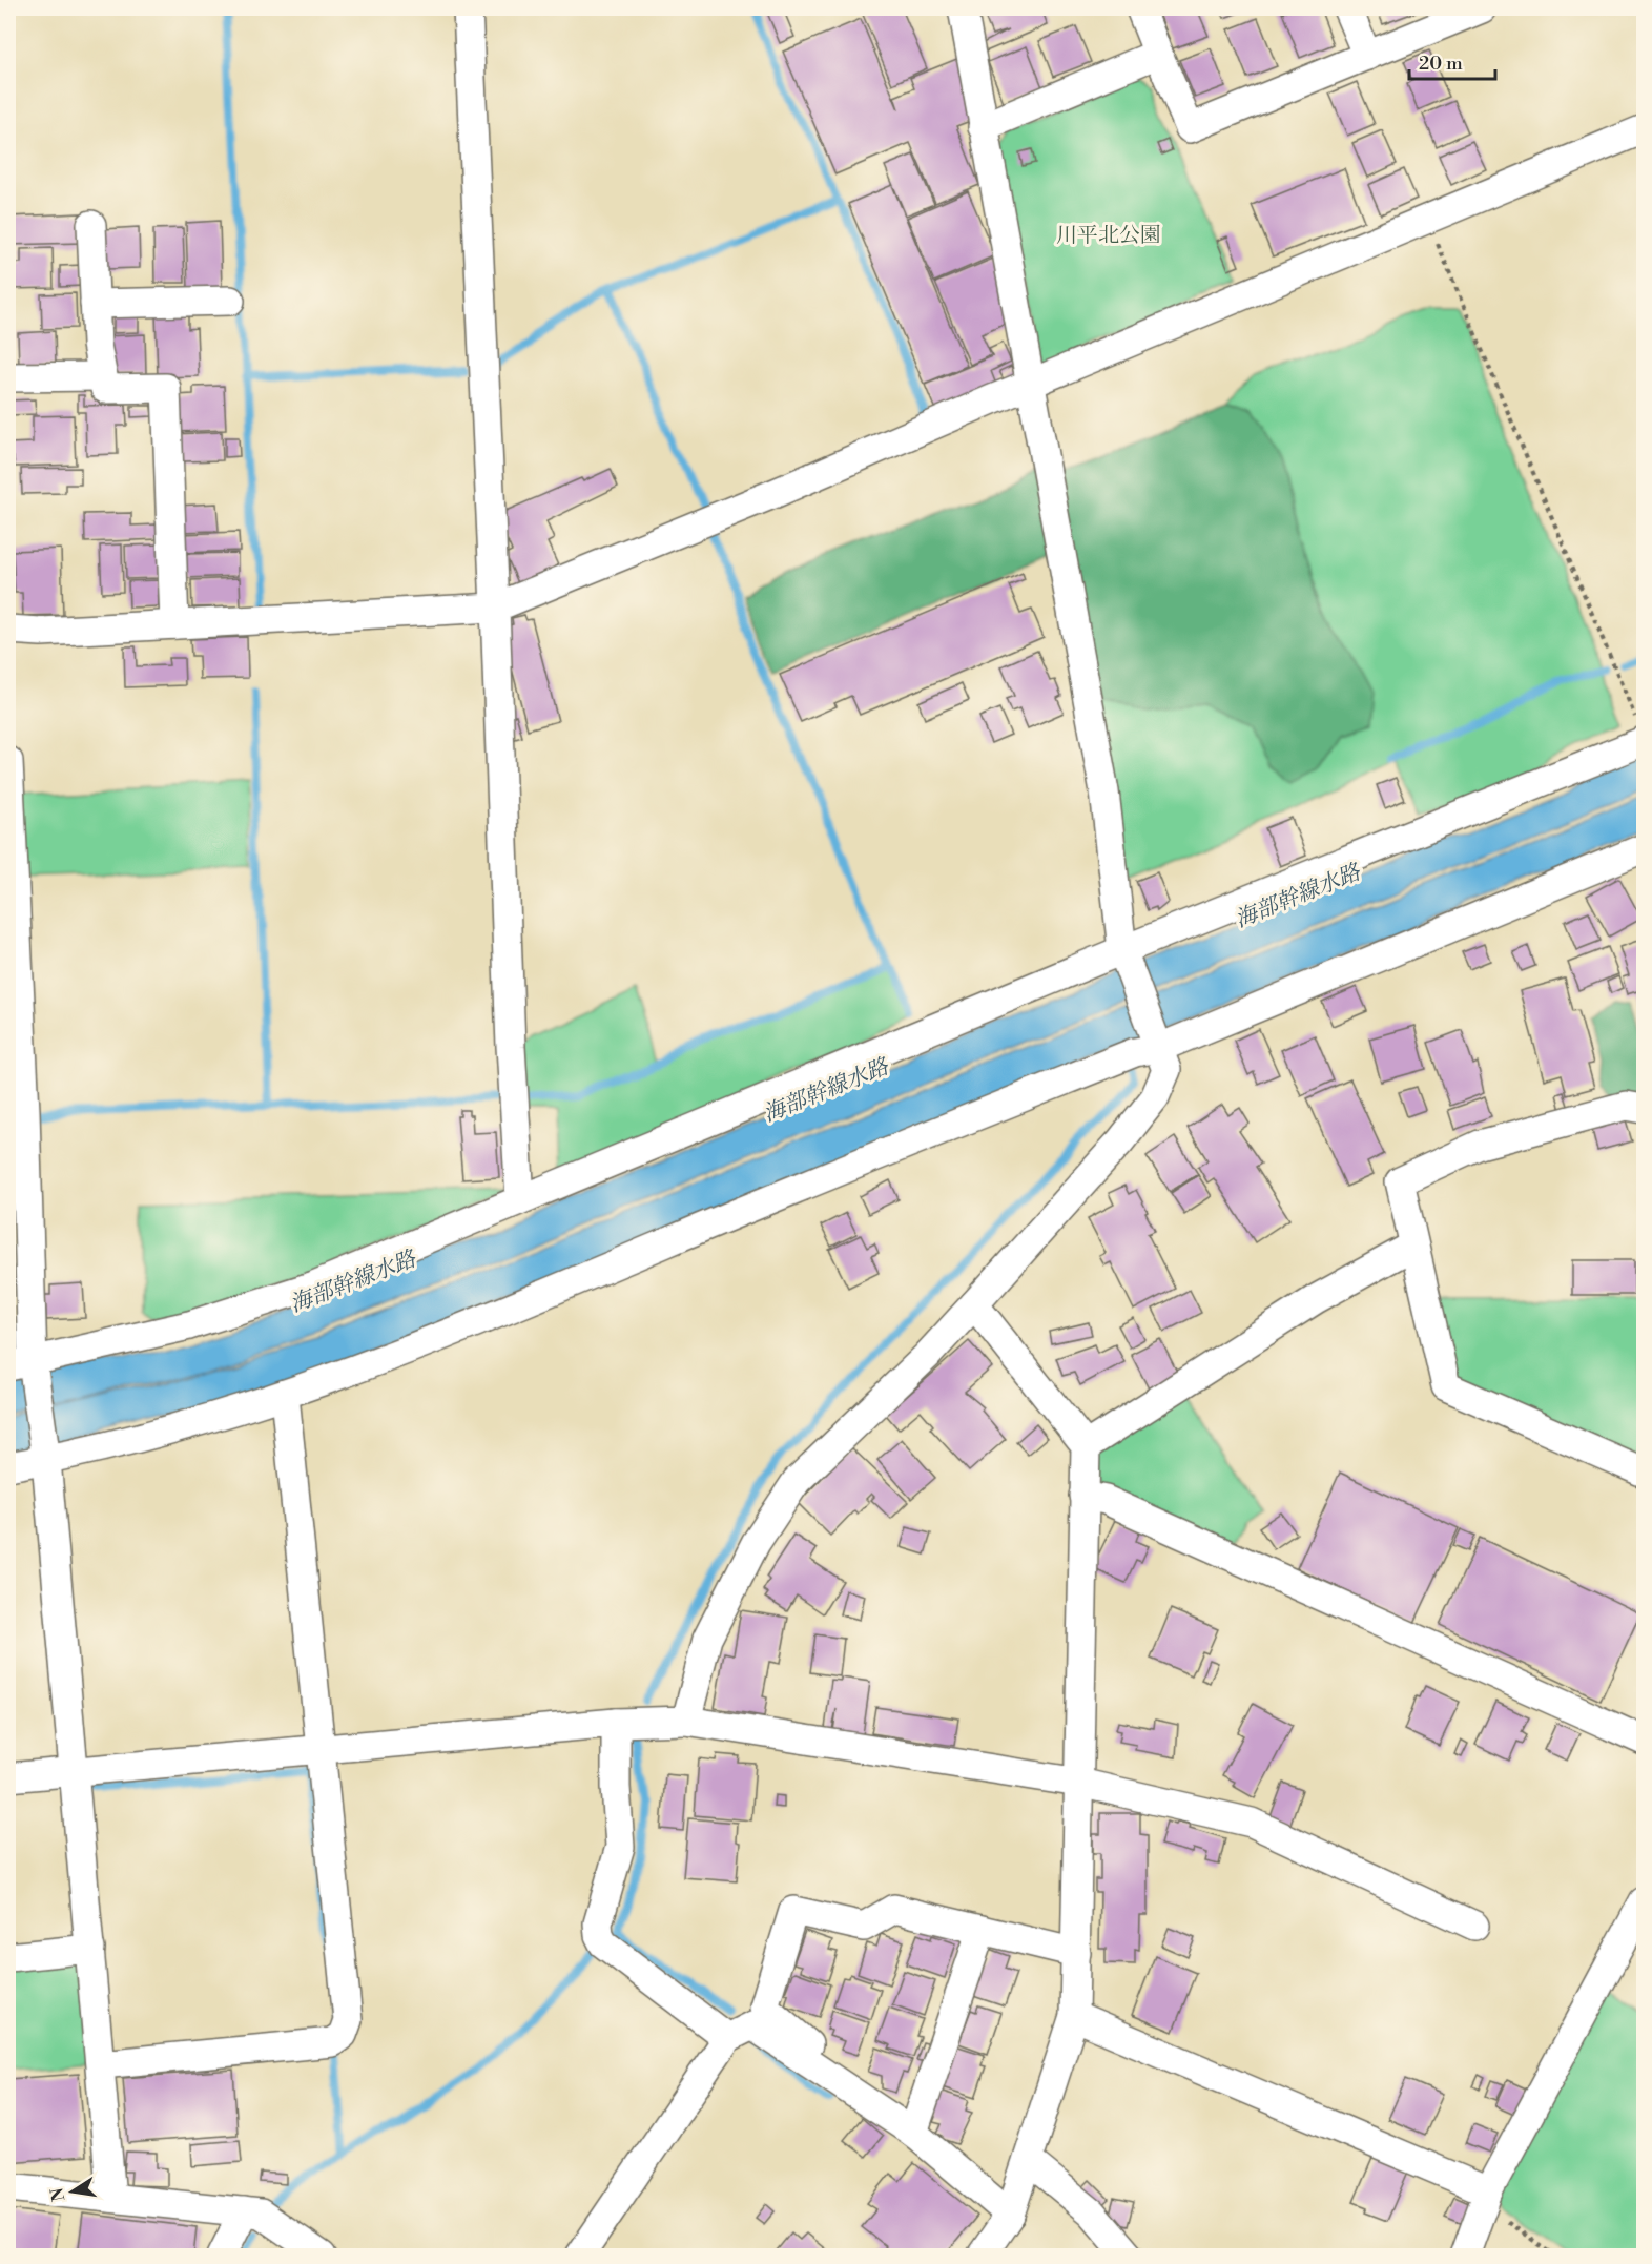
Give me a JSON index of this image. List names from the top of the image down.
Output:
{
  "water": ["海部幹線水路"],
  "parks": ["川平北公園"],
  "scale_bar": "20 m",
  "north": "left"
}
